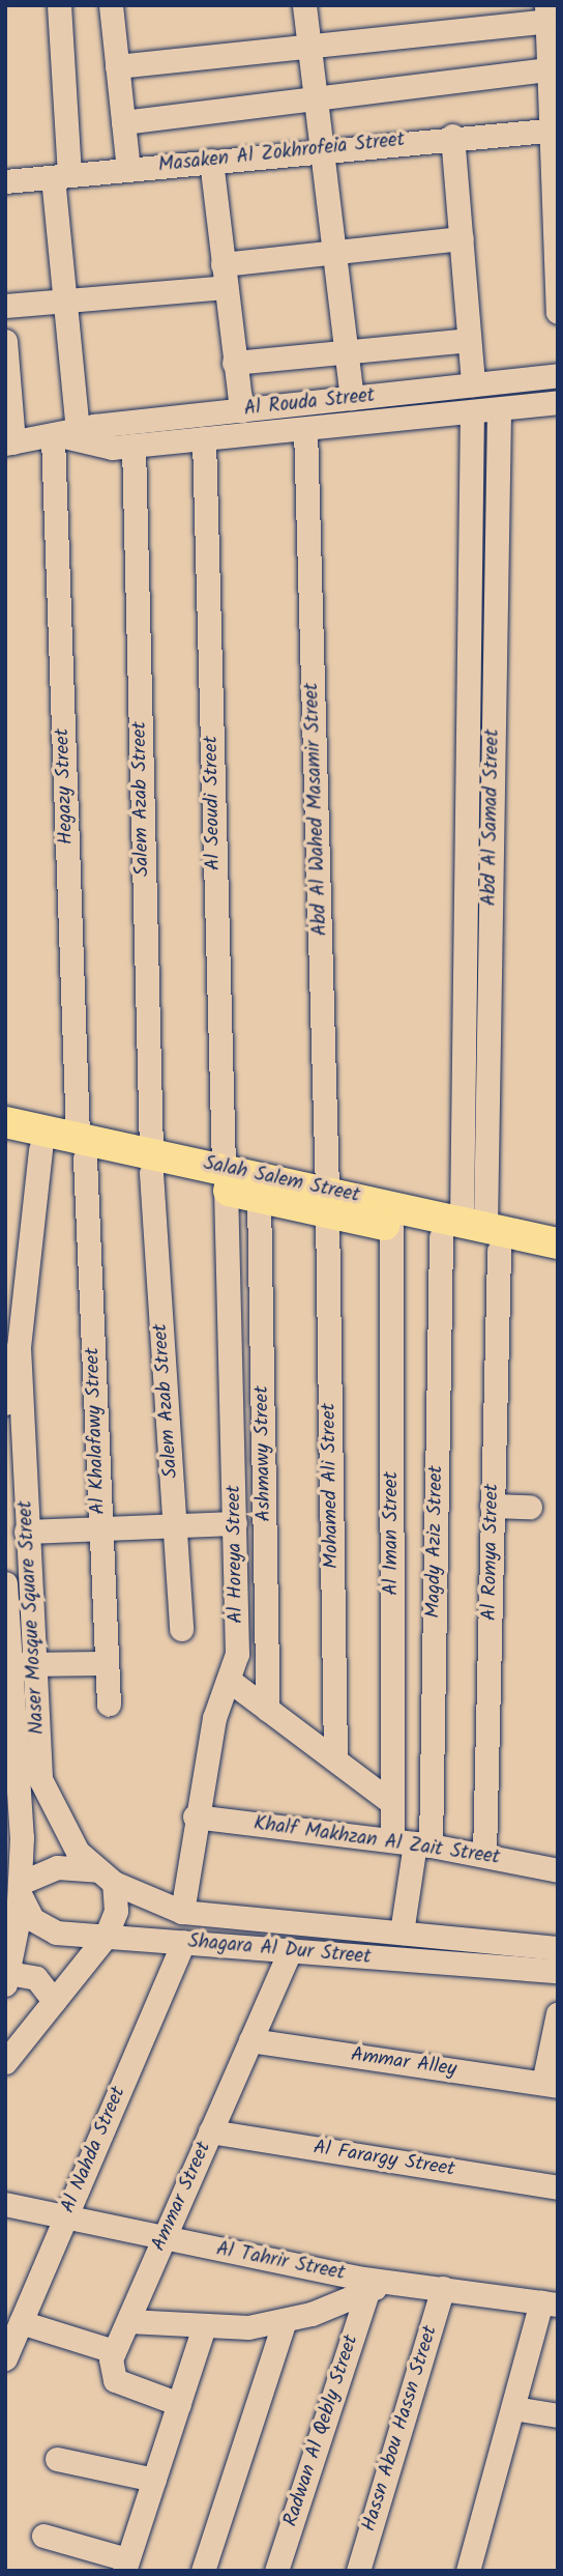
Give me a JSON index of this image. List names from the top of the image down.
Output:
{
  "streets": {
    "main road": ["Salah Salem Street"],
    "street": [
      "Masaken Al Zokhrofeia Street",
      "Al Rouda Street",
      "Hegazy Street",
      "Salem Azab Street",
      "Al Seoudi Street",
      "Abd Al Wahed Masamir Street",
      "Abd Al Samad Street",
      "Al Khalafawy Street",
      "Ashmawy Street",
      "Mohamed Ali Street",
      "Al Iman Street",
      "Magdy Aziz Street",
      "Al Romya Street",
      "Al Horeya Street",
      "Naser Mosque Square Street",
      "Khalf Makhzan Al Zait Street",
      "Shagara Al Dur Street",
      "Ammar Alley",
      "Al Nahda Street",
      "Al Farargy Street",
      "Ammar Street",
      "Al Tahrir Street",
      "Hassn Abou Hassn Street",
      "Radwan Al Qebly Street"
    ]
  },
  "crossings": [
    ["Masaken Al Zokhrofeia Street", "Hegazy Street"],
    ["Al Rouda Street", "Hegazy Street"],
    ["Al Rouda Street", "Salem Azab Street"],
    ["Al Rouda Street", "Al Seoudi Street"],
    ["Al Rouda Street", "Abd Al Wahed Masamir Street"],
    ["Al Rouda Street", "Abd Al Samad Street"],
    ["Hegazy Street", "Salah Salem Street"],
    ["Hegazy Street", "Al Khalafawy Street"],
    ["Salem Azab Street", "Salah Salem Street"],
    ["Al Seoudi Street", "Salah Salem Street"],
    ["Al Seoudi Street", "Al Horeya Street"],
    ["Abd Al Wahed Masamir Street", "Salah Salem Street"],
    ["Abd Al Wahed Masamir Street", "Mohamed Ali Street"],
    ["Abd Al Samad Street", "Salah Salem Street"],
    ["Abd Al Samad Street", "Magdy Aziz Street"],
    ["Abd Al Samad Street", "Al Romya Street"],
    ["Salah Salem Street", "Al Khalafawy Street"],
    ["Salah Salem Street", "Ashmawy Street"],
    ["Salah Salem Street", "Mohamed Ali Street"],
    ["Salah Salem Street", "Al Iman Street"],
    ["Salah Salem Street", "Magdy Aziz Street"],
    ["Salah Salem Street", "Al Romya Street"],
    ["Salah Salem Street", "Al Horeya Street"],
    ["Salah Salem Street", "Naser Mosque Square Street"],
    ["Al Iman Street", "Magdy Aziz Street"],
    ["Al Iman Street", "Khalf Makhzan Al Zait Street"],
    ["Magdy Aziz Street", "Al Romya Street"],
    ["Magdy Aziz Street", "Khalf Makhzan Al Zait Street"],
    ["Al Romya Street", "Khalf Makhzan Al Zait Street"],
    ["Al Horeya Street", "Khalf Makhzan Al Zait Street"],
    ["Al Horeya Street", "Shagara Al Dur Street"],
    ["Naser Mosque Square Street", "Shagara Al Dur Street"],
    ["Shagara Al Dur Street", "Al Nahda Street"],
    ["Shagara Al Dur Street", "Ammar Street"],
    ["Ammar Alley", "Ammar Street"],
    ["Al Nahda Street", "Al Tahrir Street"],
    ["Al Farargy Street", "Ammar Street"],
    ["Ammar Street", "Al Tahrir Street"],
    ["Al Tahrir Street", "Hassn Abou Hassn Street"]
  ]
}
